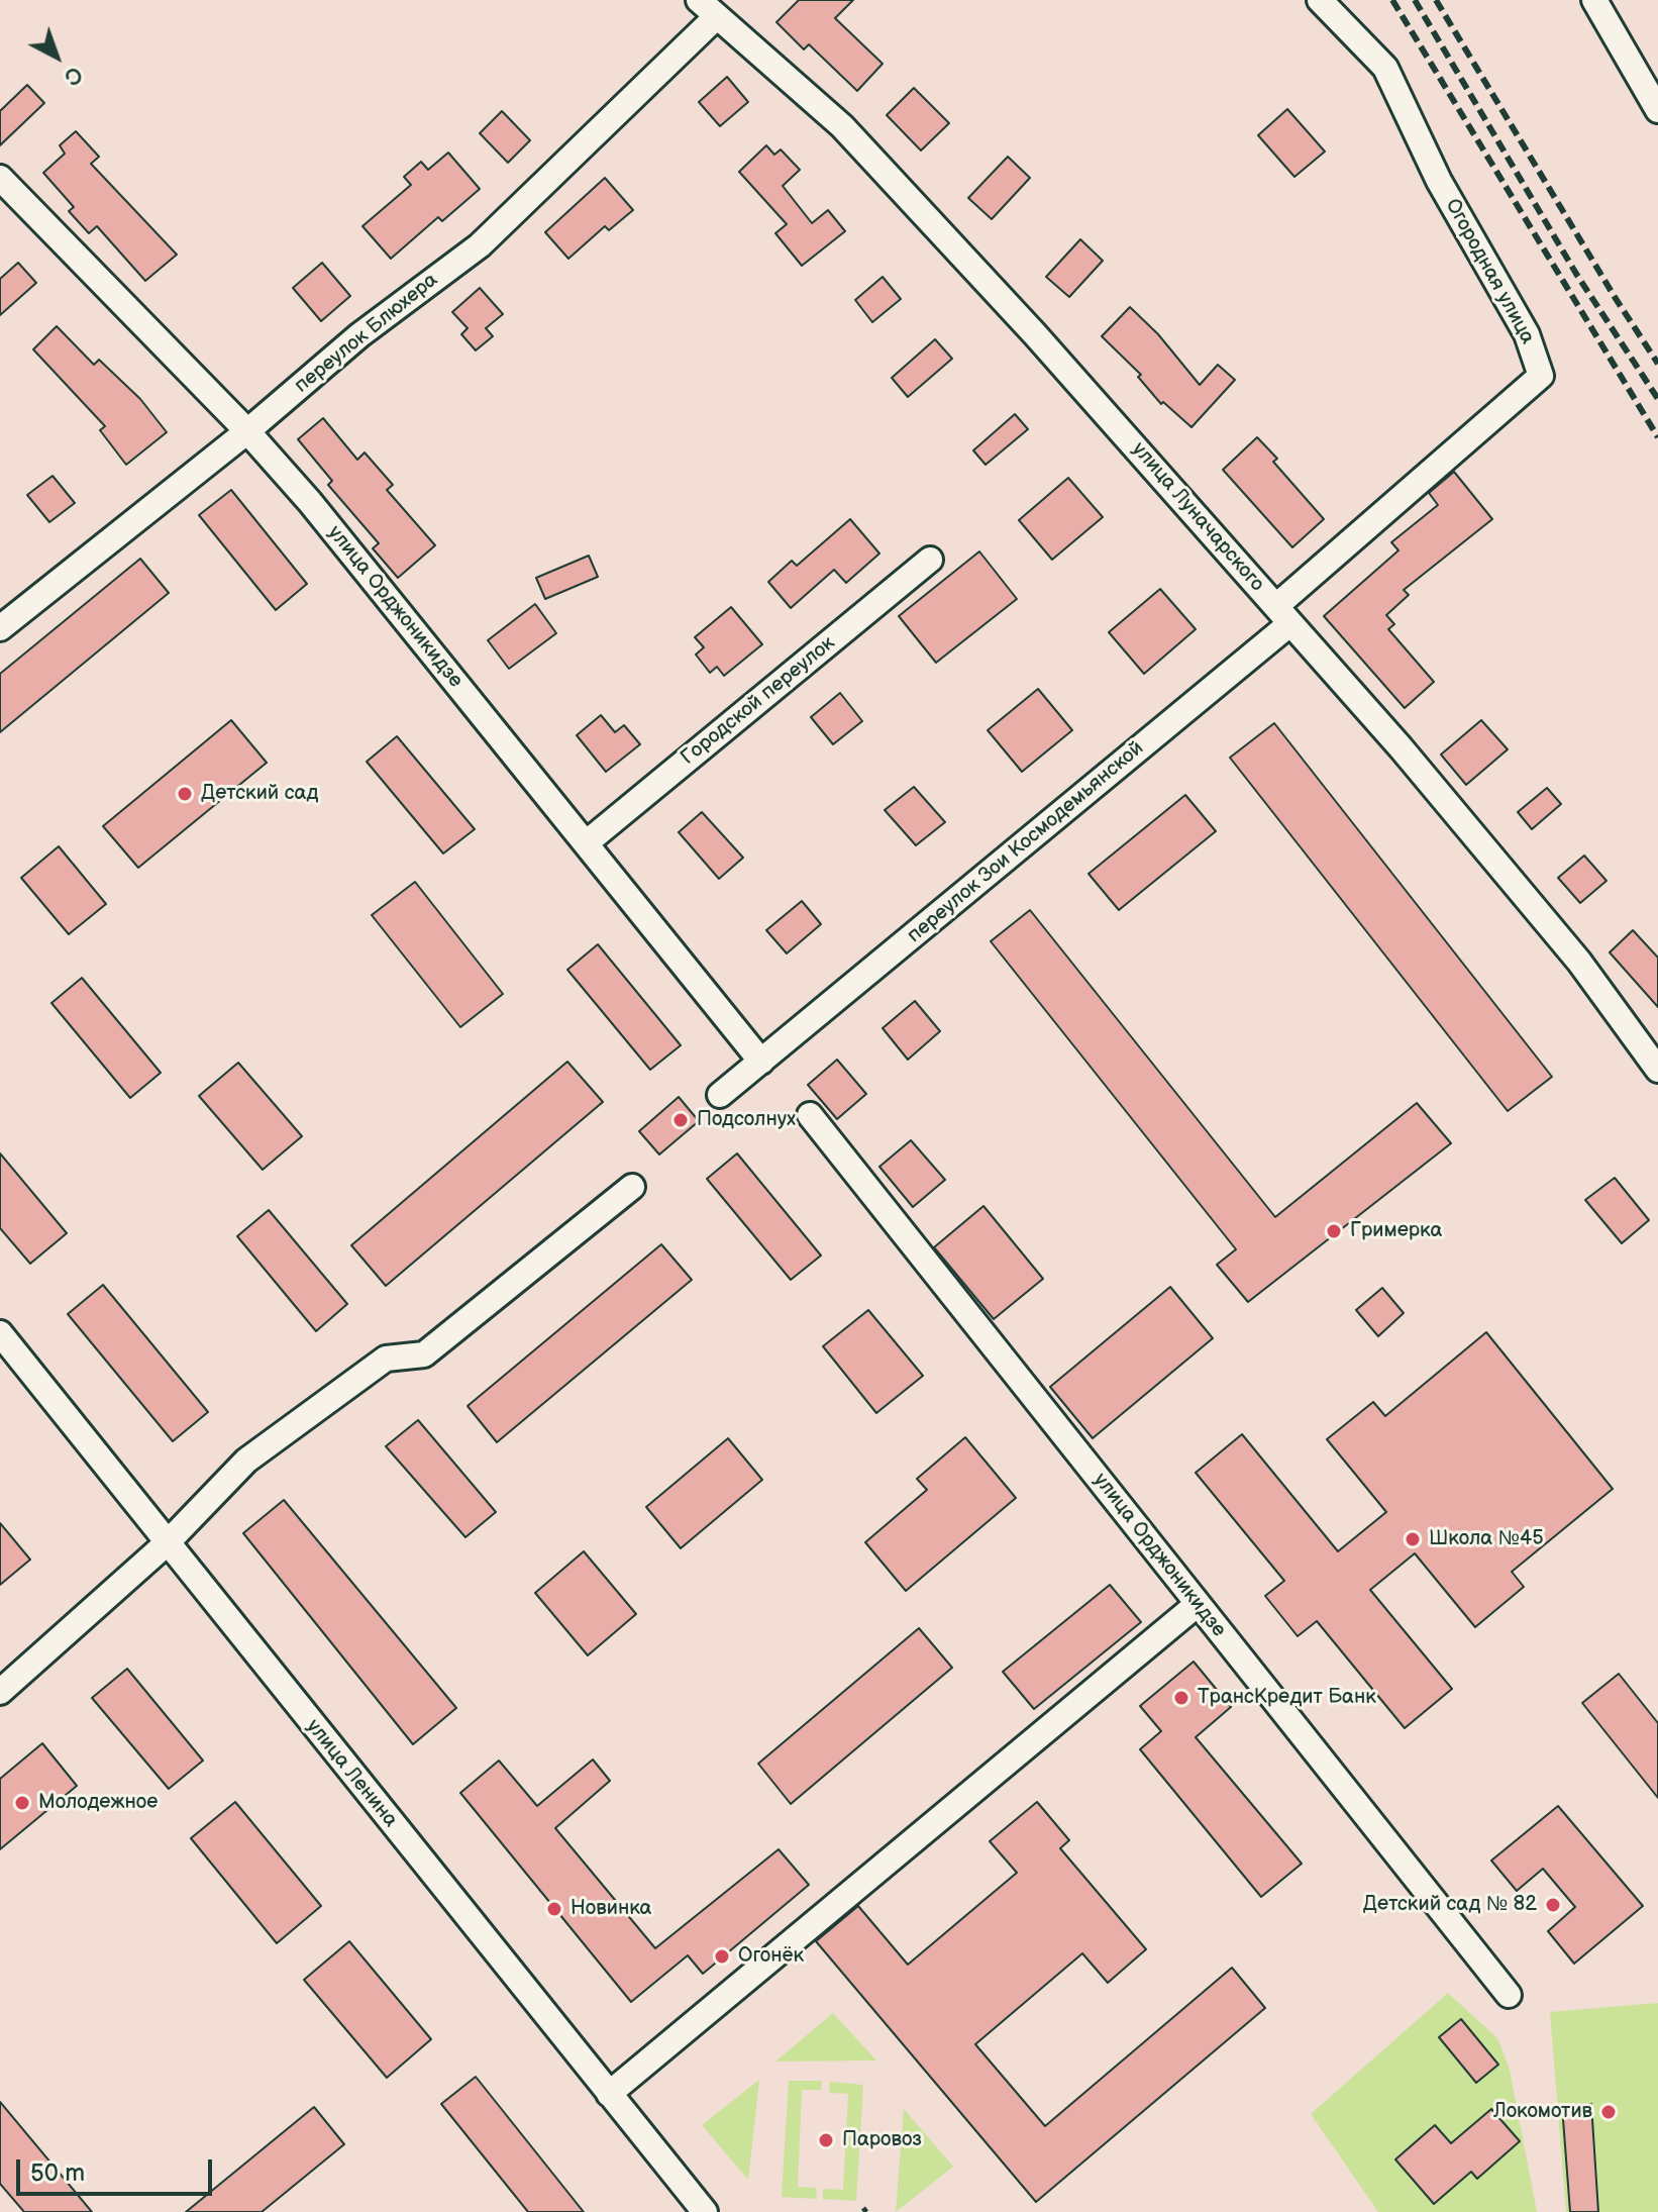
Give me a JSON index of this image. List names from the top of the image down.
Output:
{
  "streets": {
    "street": [
      "Огородная улица",
      "переулок Блюхера",
      "улица Луначарского",
      "улица Орджоникидзе",
      "Городской переулок",
      "переулок Зои Космодемьянской",
      "улица Ленина"
    ]
  },
  "crossings": [
    ["Огородная улица", "улица Луначарского"],
    ["Огородная улица", "переулок Зои Космодемьянской"],
    ["переулок Блюхера", "улица Луначарского"],
    ["переулок Блюхера", "улица Орджоникидзе"],
    ["улица Луначарского", "переулок Зои Космодемьянской"],
    ["улица Орджоникидзе", "Городской переулок"],
    ["улица Орджоникидзе", "переулок Зои Космодемьянской"]
  ],
  "places": [
    "Детский сад",
    "Подсолнух",
    "Гримерка",
    "Школа №45",
    "ТрансКредит Банк",
    "Молодежное",
    "Детский сад № 82",
    "Новинка",
    "Огонёк",
    "Локомотив",
    "Паровоз"
  ],
  "scale_bar": "50 m",
  "north": "bottom right"
}
